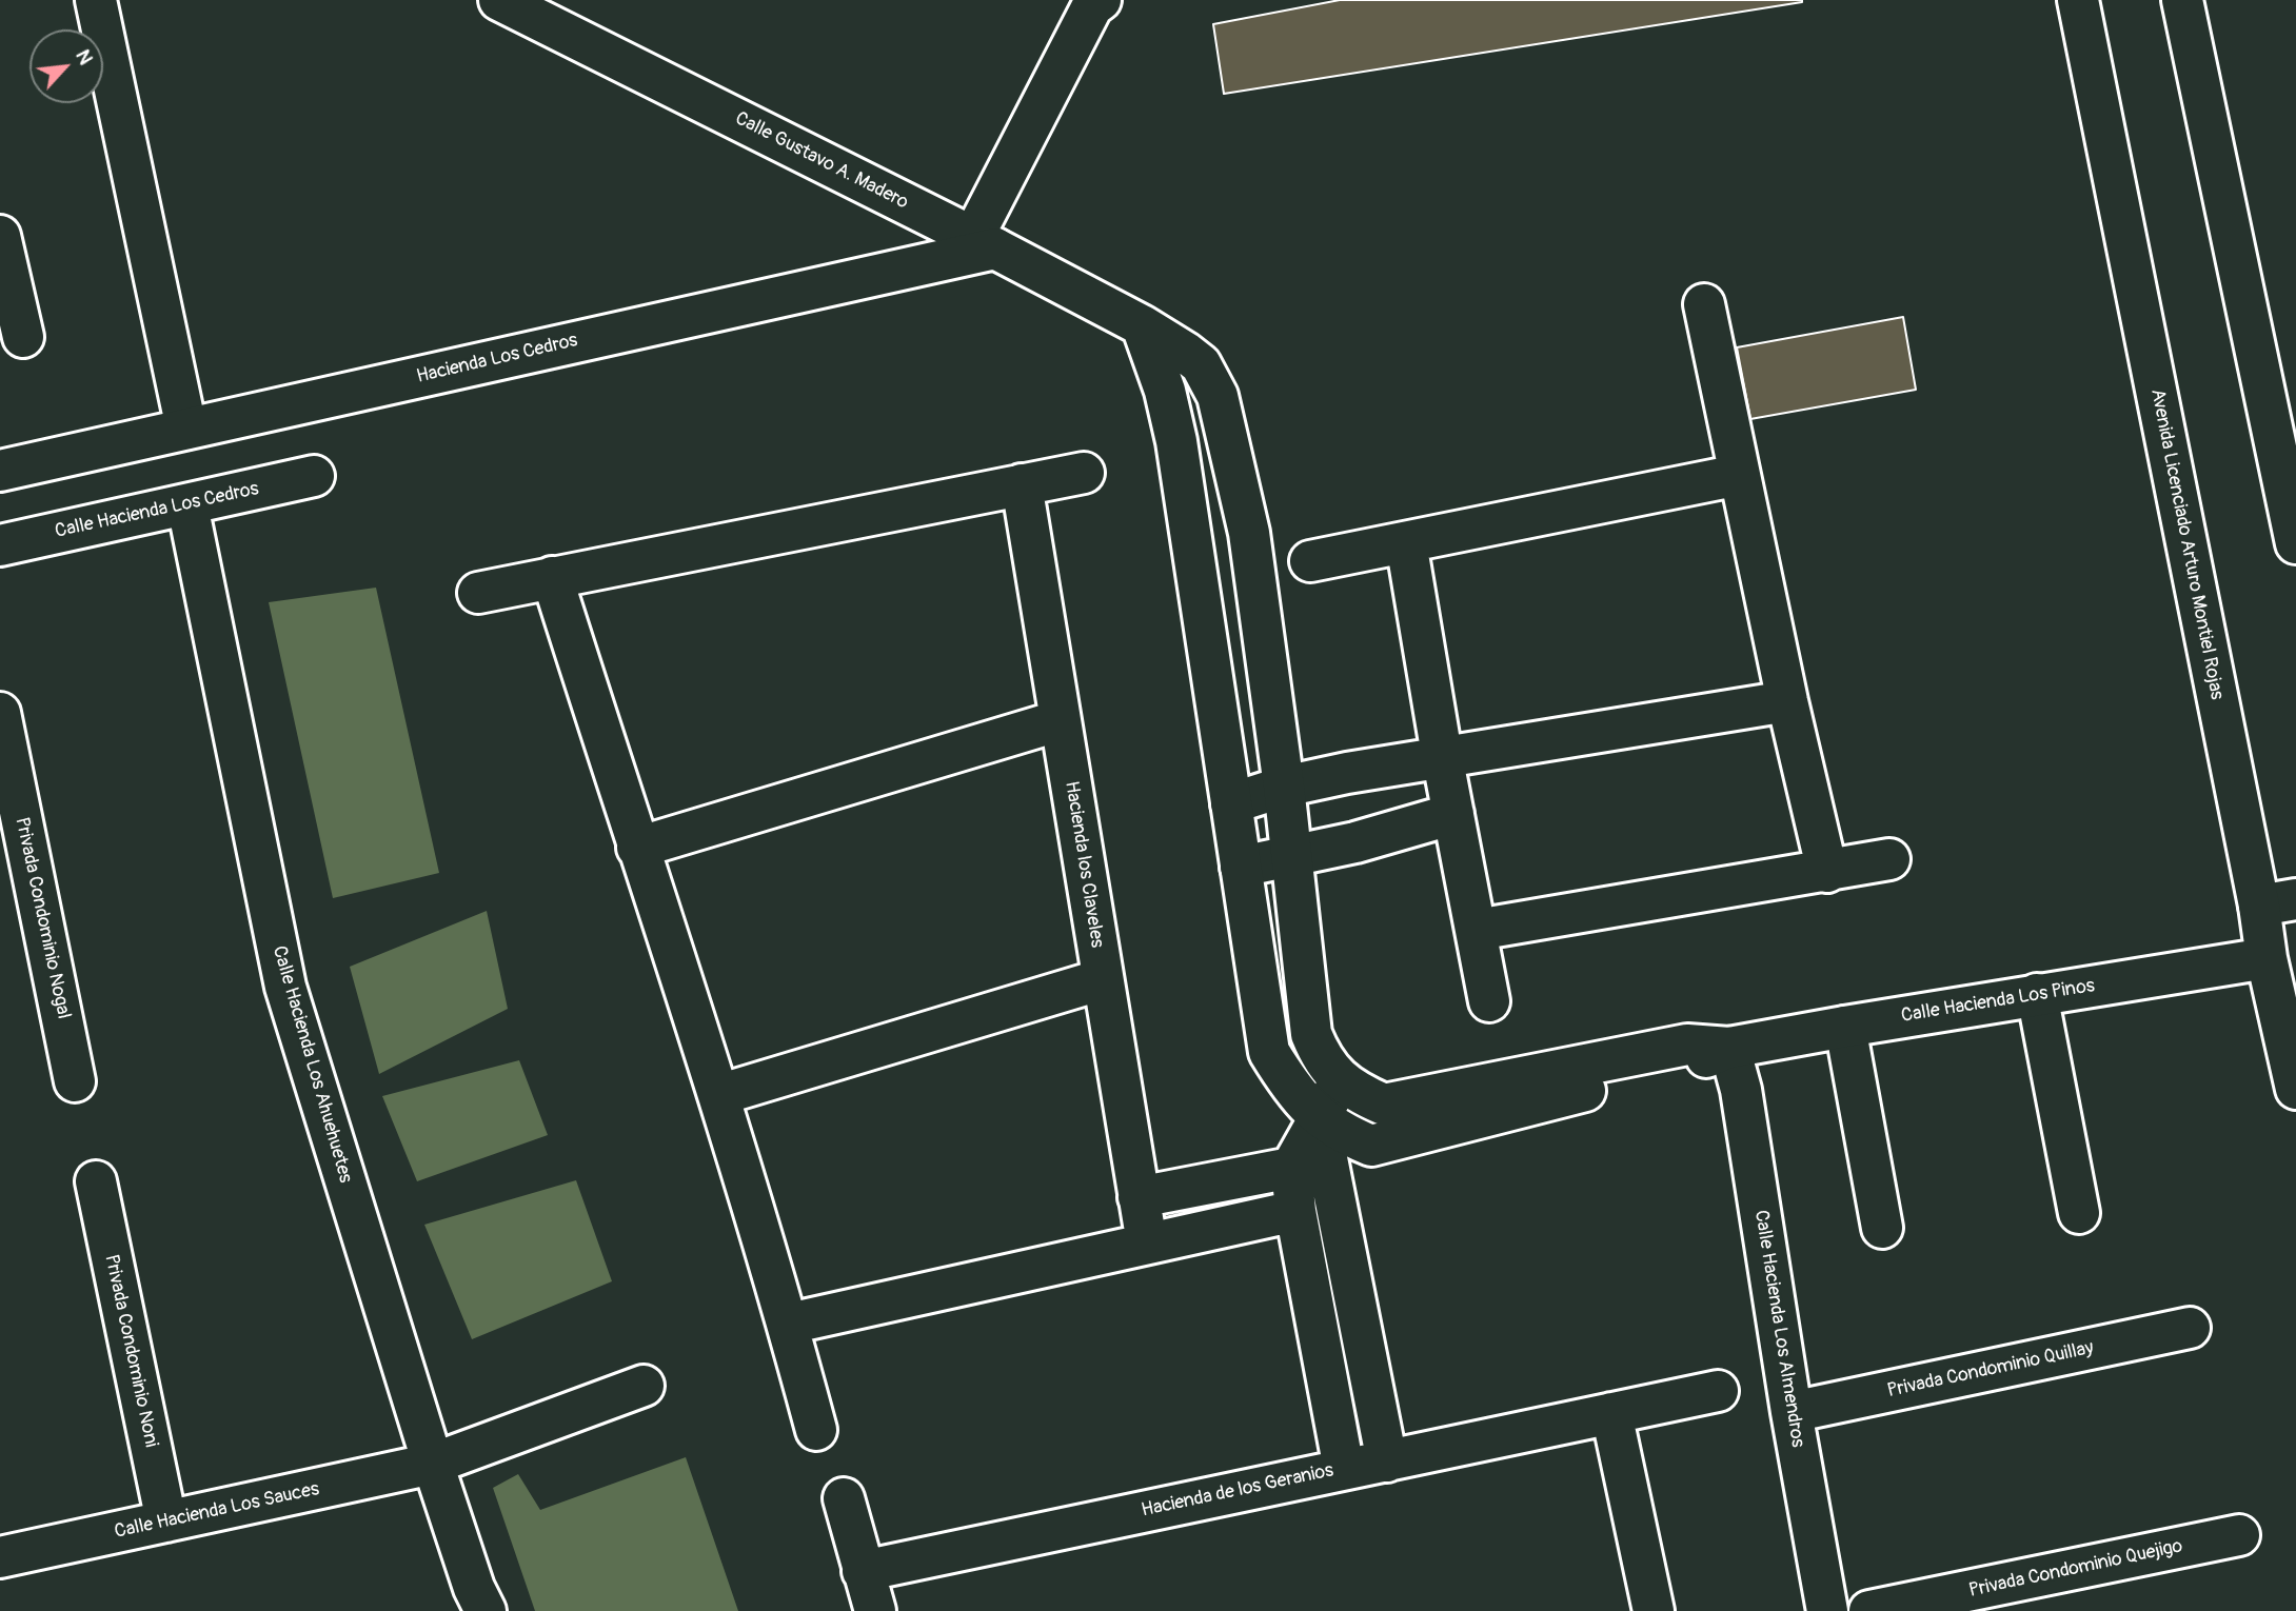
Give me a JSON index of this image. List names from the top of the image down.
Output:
{
  "streets": {
    "street": [
      "Calle Gustavo A. Madero",
      "Hacienda Los Cedros",
      "Calle Hacienda Los Cedros",
      "Avenida Licenciado Arturo Montiel Rojas",
      "Hacienda los Claveles",
      "Privada Condominio Nogal",
      "Calle Hacienda Los Pinos",
      "Calle Hacienda Los Ahuehuetes",
      "Calle Hacienda Los Almendros",
      "Privada Condominio Noni",
      "Privada Condominio Quillay",
      "Hacienda de los Geranios",
      "Calle Hacienda Los Sauces",
      "Privada Condominio Quejigo"
    ]
  },
  "crossings": [
    ["Calle Gustavo A. Madero", "Hacienda Los Cedros"],
    ["Calle Hacienda Los Cedros", "Calle Hacienda Los Ahuehuetes"],
    ["Avenida Licenciado Arturo Montiel Rojas", "Calle Hacienda Los Pinos"],
    ["Calle Hacienda Los Pinos", "Calle Hacienda Los Almendros"],
    ["Calle Hacienda Los Ahuehuetes", "Calle Hacienda Los Sauces"],
    ["Calle Hacienda Los Almendros", "Privada Condominio Quillay"],
    ["Privada Condominio Noni", "Calle Hacienda Los Sauces"]
  ],
  "north": "top right"
}
